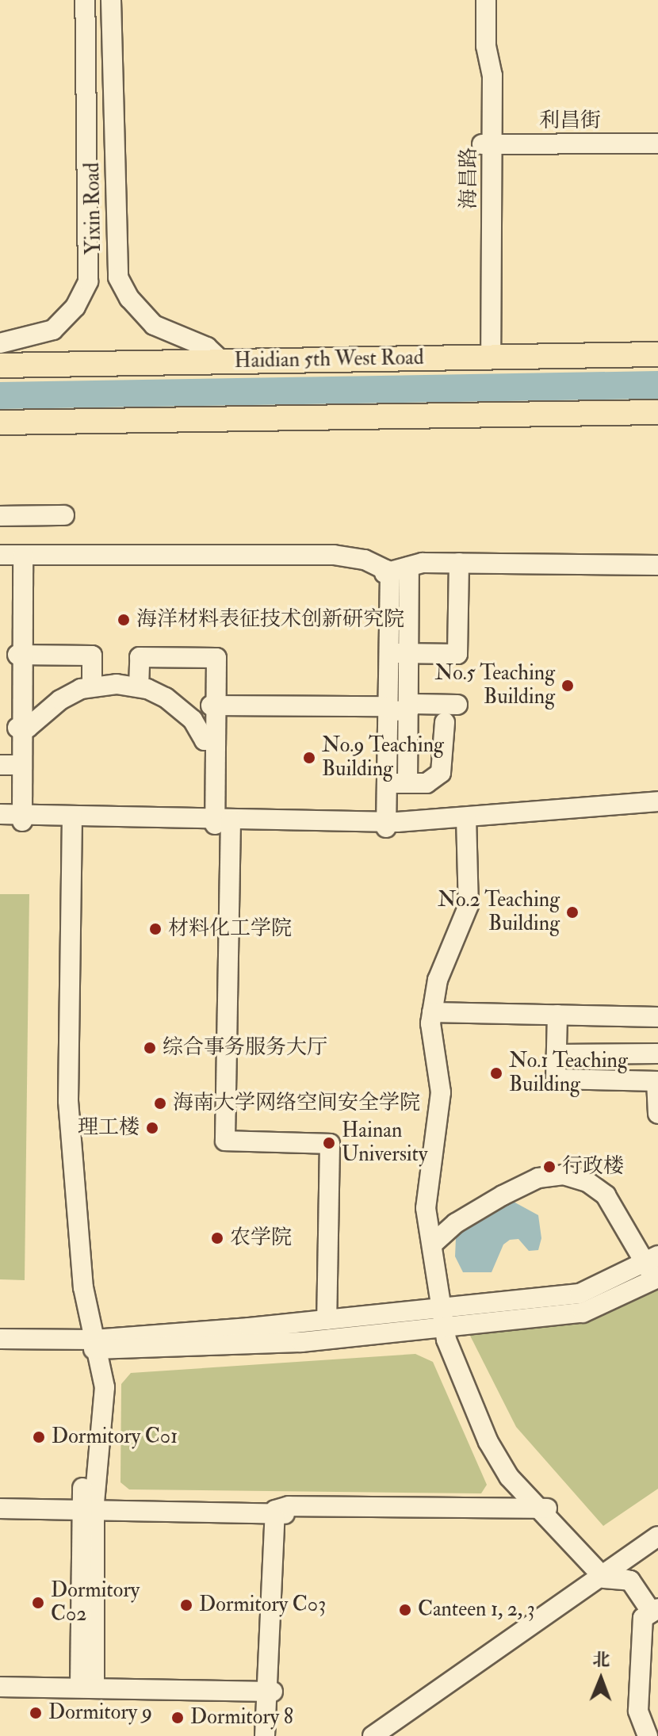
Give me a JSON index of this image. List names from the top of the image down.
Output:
{
  "streets": {
    "main road": ["Haidian 5th West Road"],
    "street": ["利昌街", "海昌路", "Yixin Road"]
  },
  "crossings": [
    ["利昌街", "海昌路"],
    ["海昌路", "Haidian 5th West Road"],
    ["Yixin Road", "Haidian 5th West Road"]
  ],
  "places": [
    "海洋材料表征技术创新研究院",
    "No.5 Teaching Building",
    "No.9 Teaching Building",
    "No.2 Teaching Building",
    "材料化工学院",
    "综合事务服务大厅",
    "No.1 Teaching Building",
    "海南大学网络空间安全学院",
    "理工楼",
    "Hainan University",
    "行政楼",
    "农学院",
    "Dormitory C01",
    "Dormitory C02",
    "Dormitory C03",
    "Canteen 1, 2, 3",
    "Dormitory 9",
    "Dormitory 8"
  ],
  "north": "top"
}
